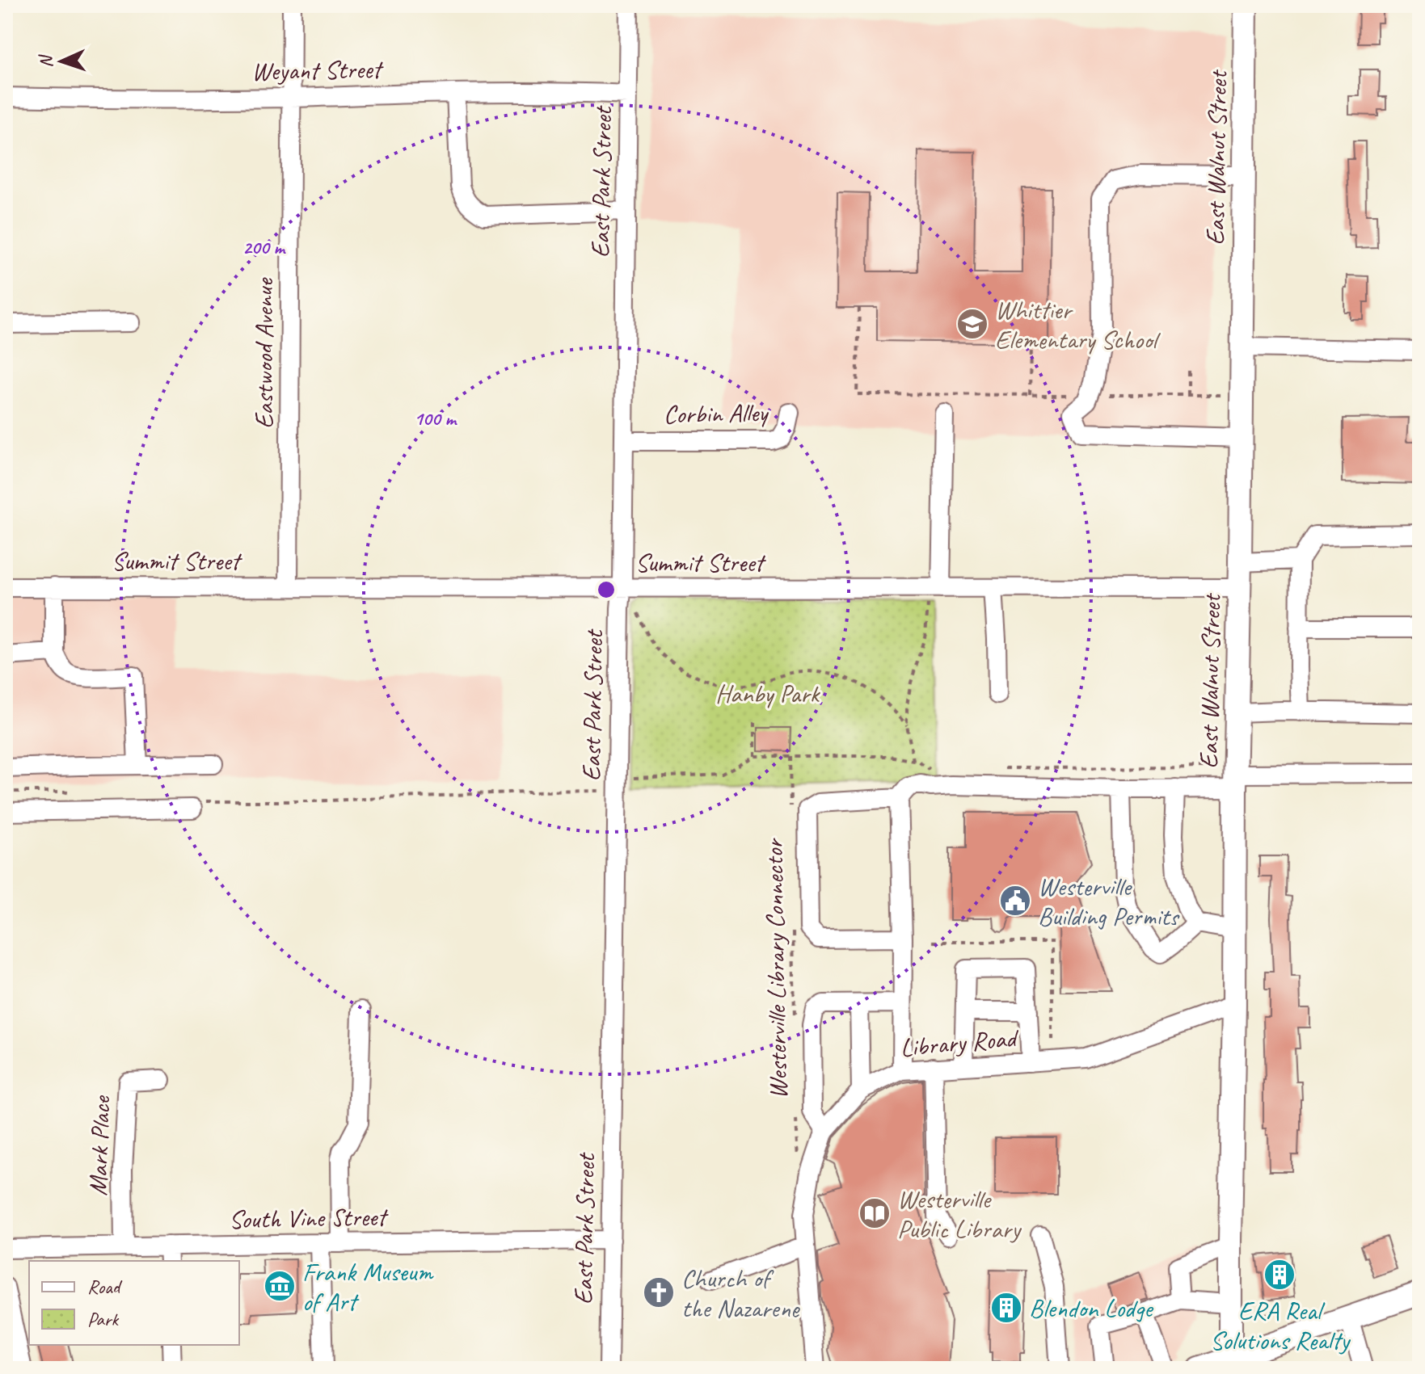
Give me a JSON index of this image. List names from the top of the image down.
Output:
{
  "streets": {
    "main road": ["East Walnut Street"],
    "street": [
      "Weyant Street",
      "East Park Street",
      "Eastwood Avenue",
      "Corbin Alley",
      "Summit Street",
      "Library Road",
      "Mark Place",
      "South Vine Street"
    ],
    "path": ["Westerville Library Connector"]
  },
  "crossings": [
    ["Weyant Street", "East Park Street"],
    ["Weyant Street", "Eastwood Avenue"],
    ["East Walnut Street", "Summit Street"],
    ["East Walnut Street", "Library Road"],
    ["East Park Street", "Corbin Alley"],
    ["East Park Street", "Summit Street"],
    ["East Park Street", "South Vine Street"],
    ["Eastwood Avenue", "Summit Street"],
    ["Westerville Library Connector", "Library Road"],
    ["Mark Place", "South Vine Street"]
  ],
  "parks": ["Hanby Park"],
  "places": {
    "school or university": ["Whittier Elementary School"],
    "public building": ["Westerville Building Permits"],
    "library": ["Westerville Public Library"],
    "building": ["ERA Real Solutions Realty", "Blendon Lodge"],
    "museum": ["Frank Museum of Art"],
    "church": ["Church of the Nazarene"]
  },
  "legend": ["Road", "Park"],
  "north": "left",
  "rings": ["200 m", "100 m"]
}
